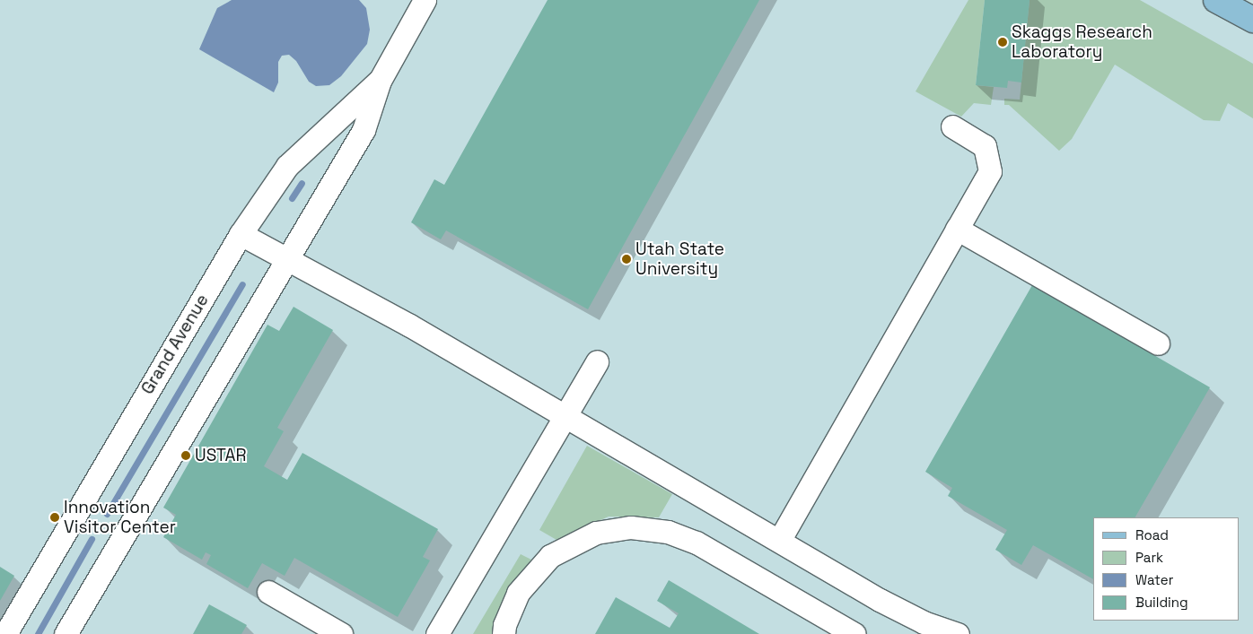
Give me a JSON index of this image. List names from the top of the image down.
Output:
{
  "streets": {
    "street": ["Grand Avenue"]
  },
  "places": [
    "Skaggs Research Laboratory",
    "Utah State University",
    "USTAR",
    "Innovation Visitor Center"
  ],
  "legend": [
    "Road",
    "Park",
    "Water",
    "Building"
  ]
}
